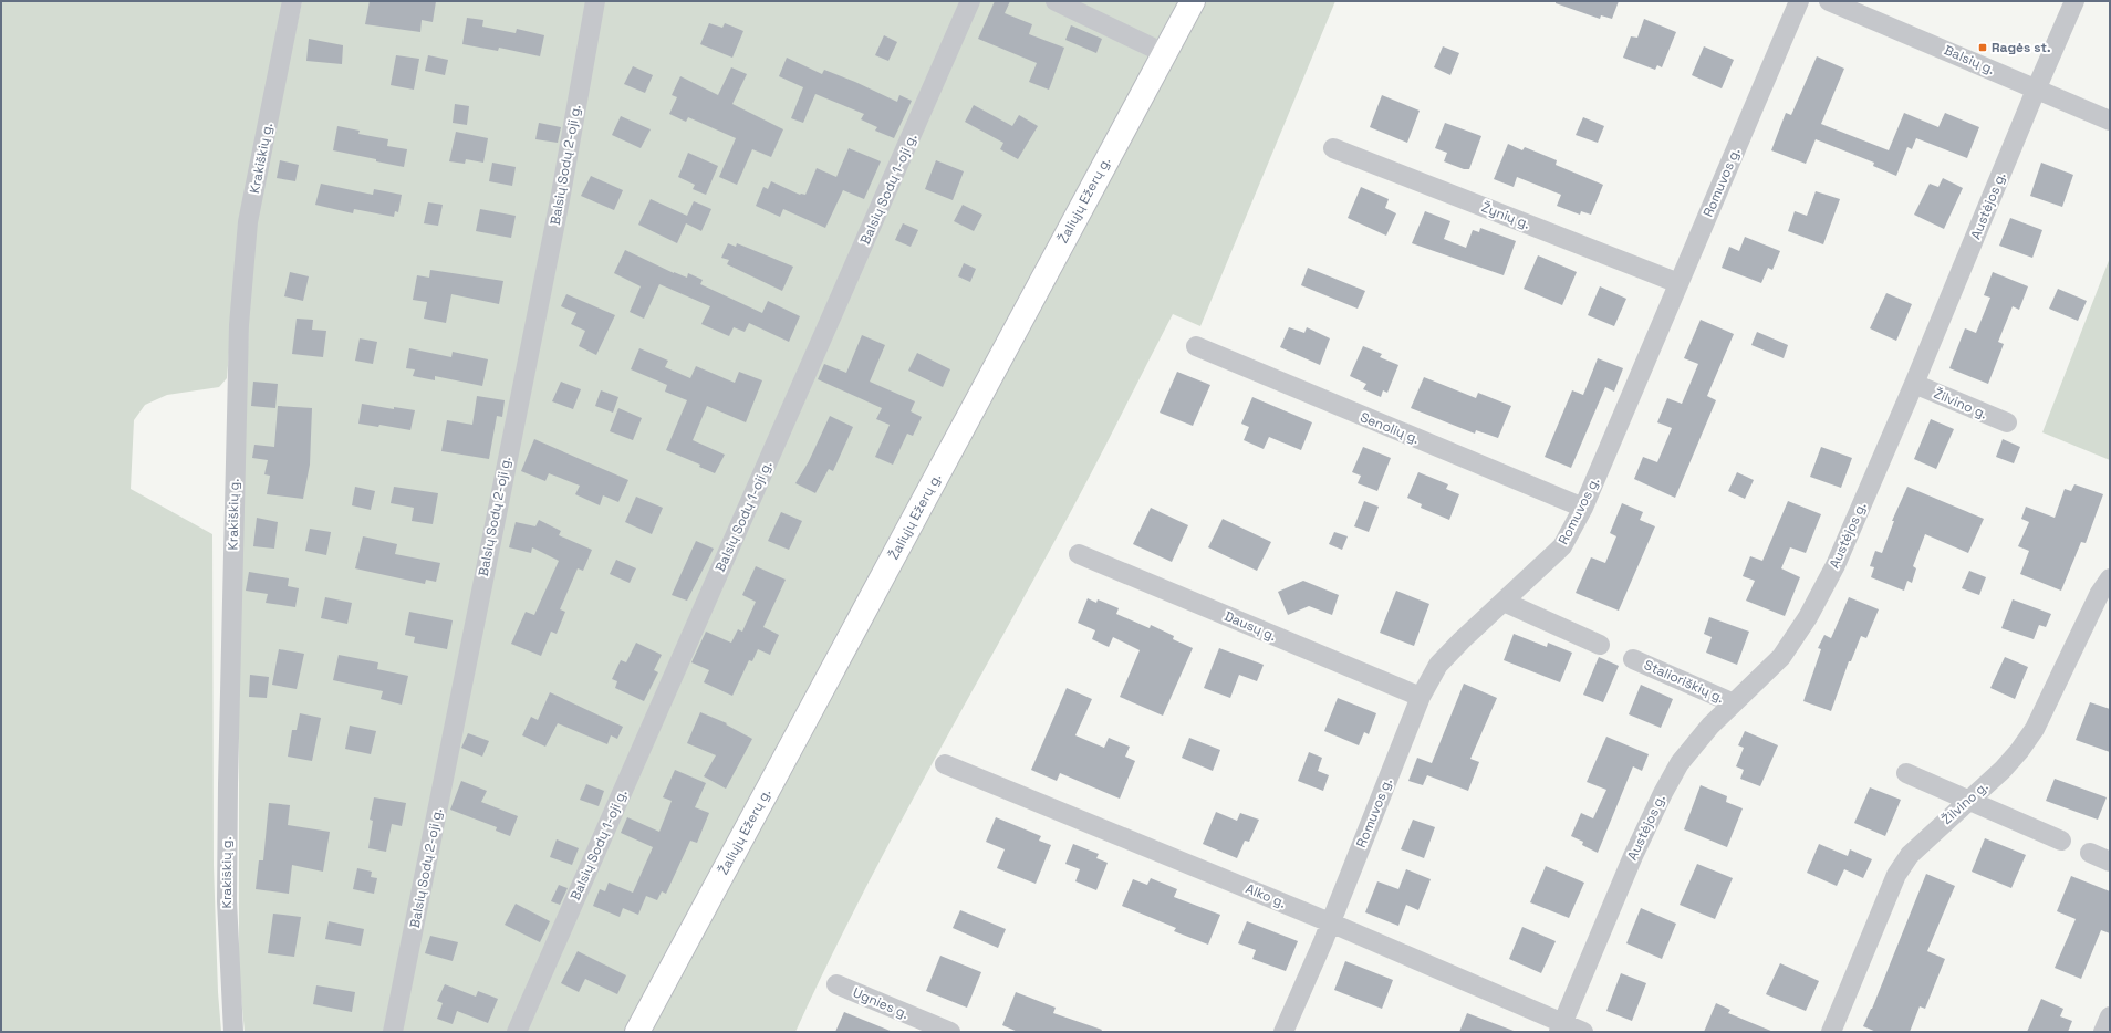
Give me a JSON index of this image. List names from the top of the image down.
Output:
{
  "streets": {
    "main road": ["Žaliųjų Ežerų g."],
    "street": [
      "Balsių g.",
      "Krakiškių g.",
      "Balsių Sodų 2-oji g.",
      "Romuvos g.",
      "Balsių Sodų 1-oji g.",
      "Austėjos g.",
      "Žynių g.",
      "Žilvino g.",
      "Senolių g.",
      "Dausų g.",
      "Stalioriškių g.",
      "Alko g.",
      "Ugnies g."
    ]
  },
  "crossings": [
    ["Balsių g.", "Austėjos g."],
    ["Romuvos g.", "Žynių g."],
    ["Romuvos g.", "Senolių g."],
    ["Romuvos g.", "Dausų g."],
    ["Romuvos g.", "Alko g."],
    ["Austėjos g.", "Žilvino g."],
    ["Austėjos g.", "Stalioriškių g."],
    ["Austėjos g.", "Alko g."]
  ],
  "places": {
    "transit": ["Ragės st."]
  }
}
